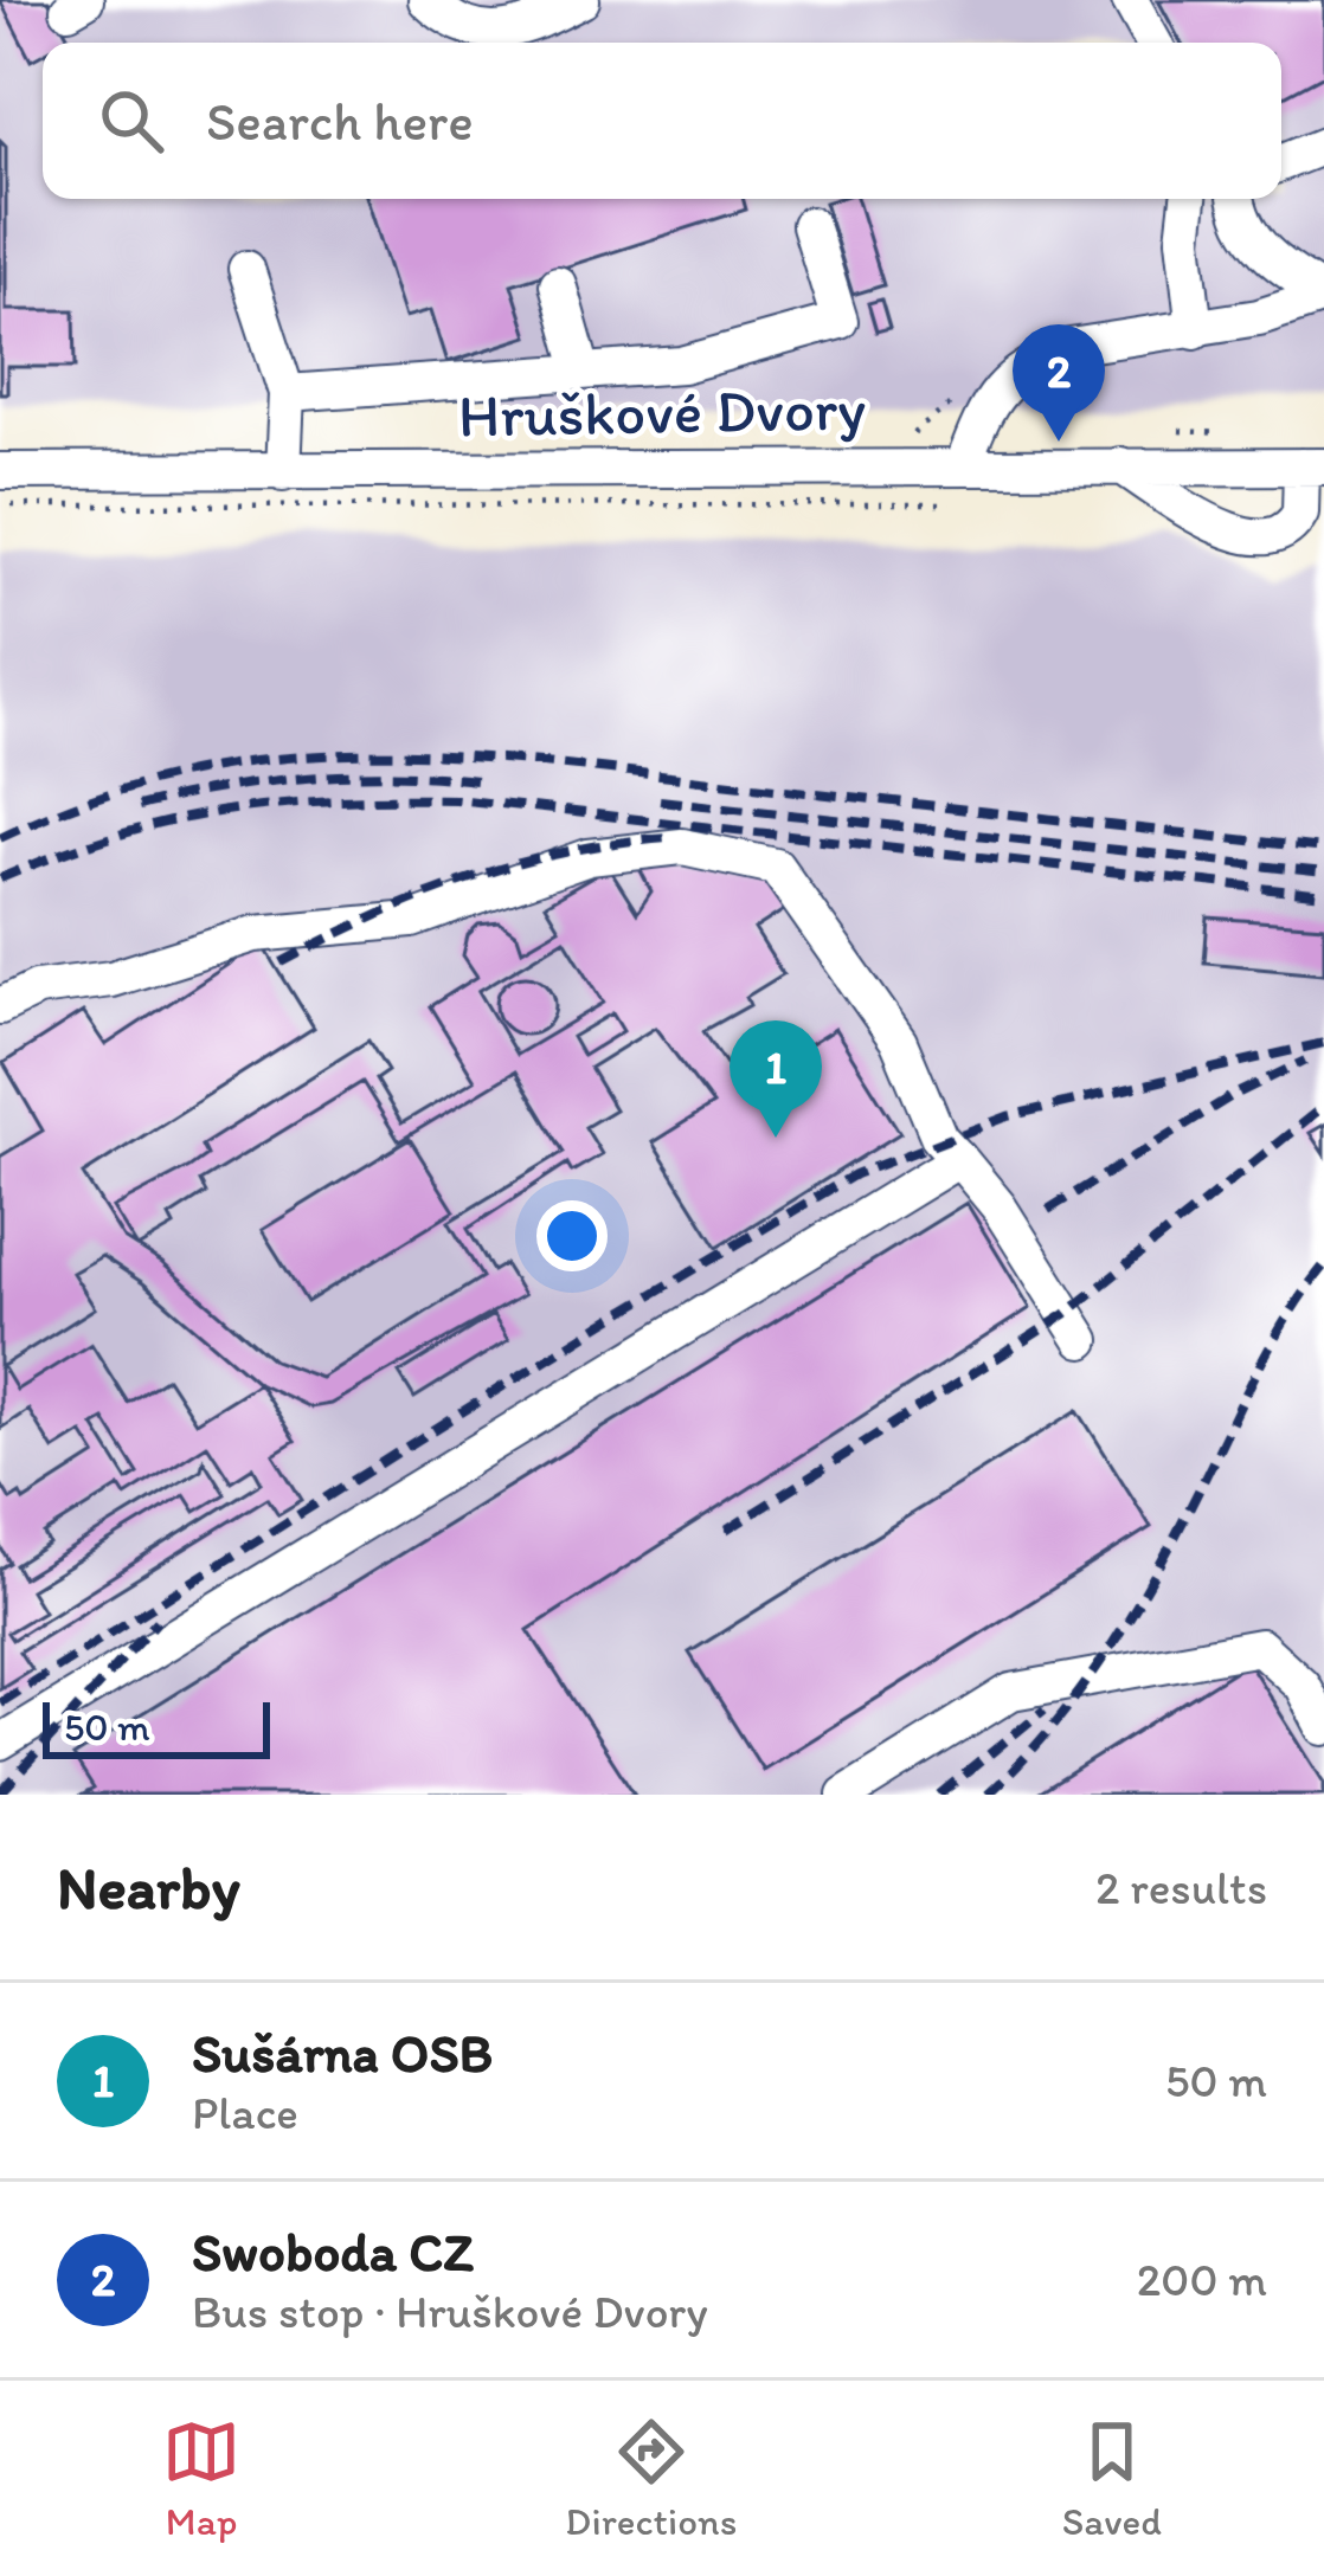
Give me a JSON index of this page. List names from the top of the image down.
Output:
{
  "streets": {
    "street": ["Hruškové Dvory"]
  },
  "scale_bar": "50 m",
  "page": {
    "search": "Search here",
    "pins": ["2", "1"],
    "scale": "50 m",
    "heading": ["Nearby", "2 results"],
    "list": [
      {
        "mark": "1",
        "name": "Sušárna OSB",
        "note": "Place",
        "value": "50 m"
      },
      {
        "mark": "2",
        "name": "Swoboda CZ",
        "note": "Bus stop · Hruškové Dvory",
        "value": "200 m"
      }
    ],
    "nav": ["Map", "Directions", "Saved"]
  }
}
